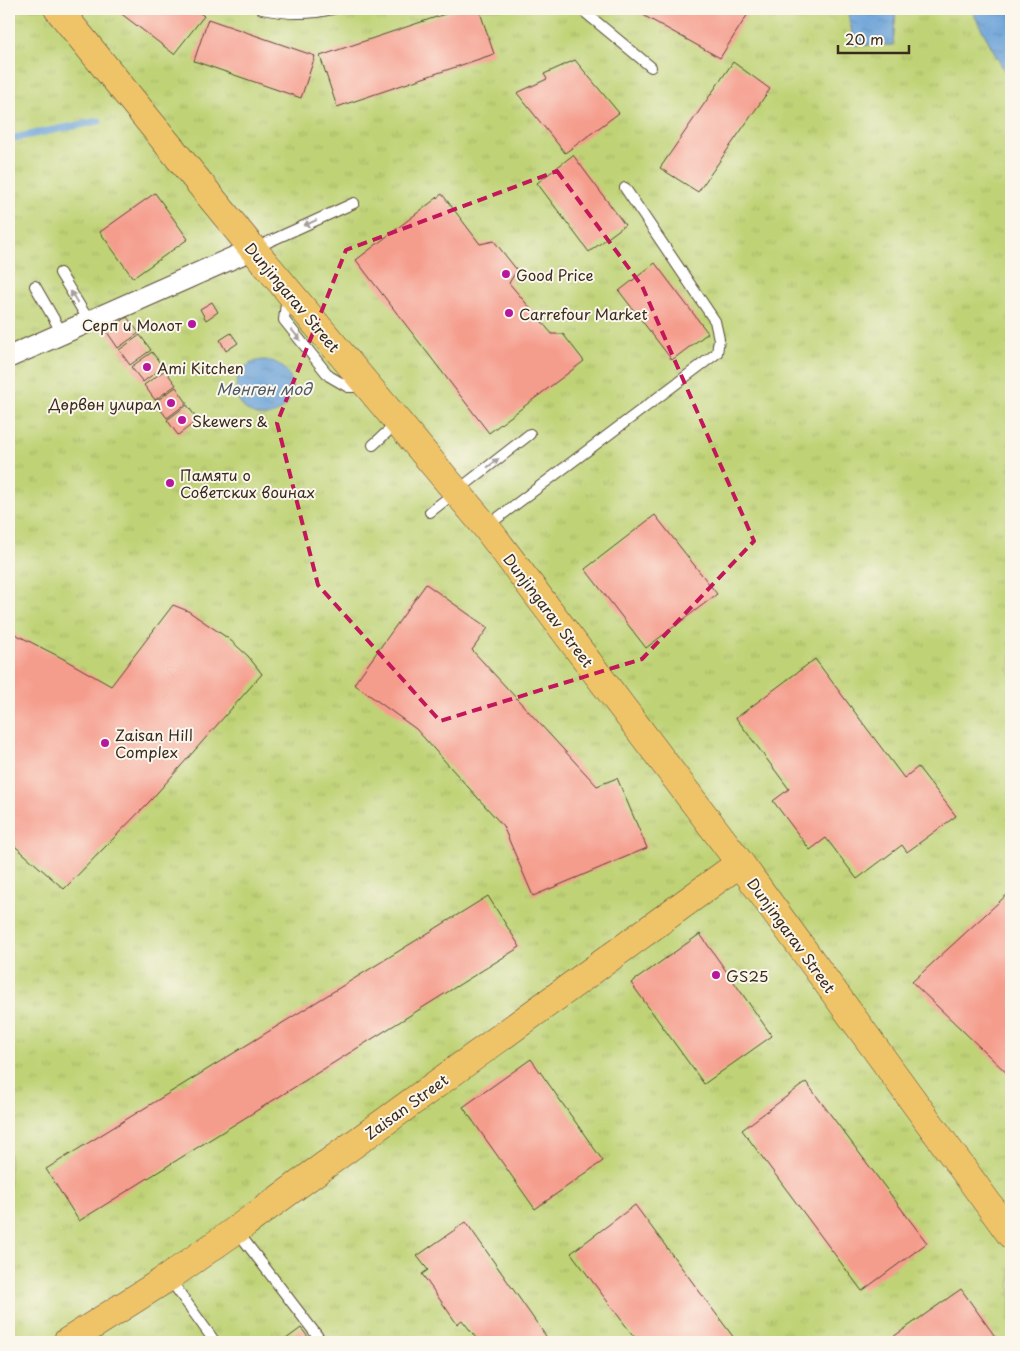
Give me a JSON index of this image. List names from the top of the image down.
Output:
{
  "streets": {
    "main road": ["Dunjingarav Street", "Zaisan Street"]
  },
  "crossings": [
    ["Dunjingarav Street", "Zaisan Street"]
  ],
  "water": ["Мөнгөн мод"],
  "places": [
    "Good Price",
    "Carrefour Market",
    "Серп и Молот",
    "Ami Kitchen",
    "Дөрвөн улирал",
    "Skewers &",
    "Памяти о Советских воинах",
    "Zaisan Hill Complex",
    "GS25"
  ],
  "scale_bar": "20 m"
}
